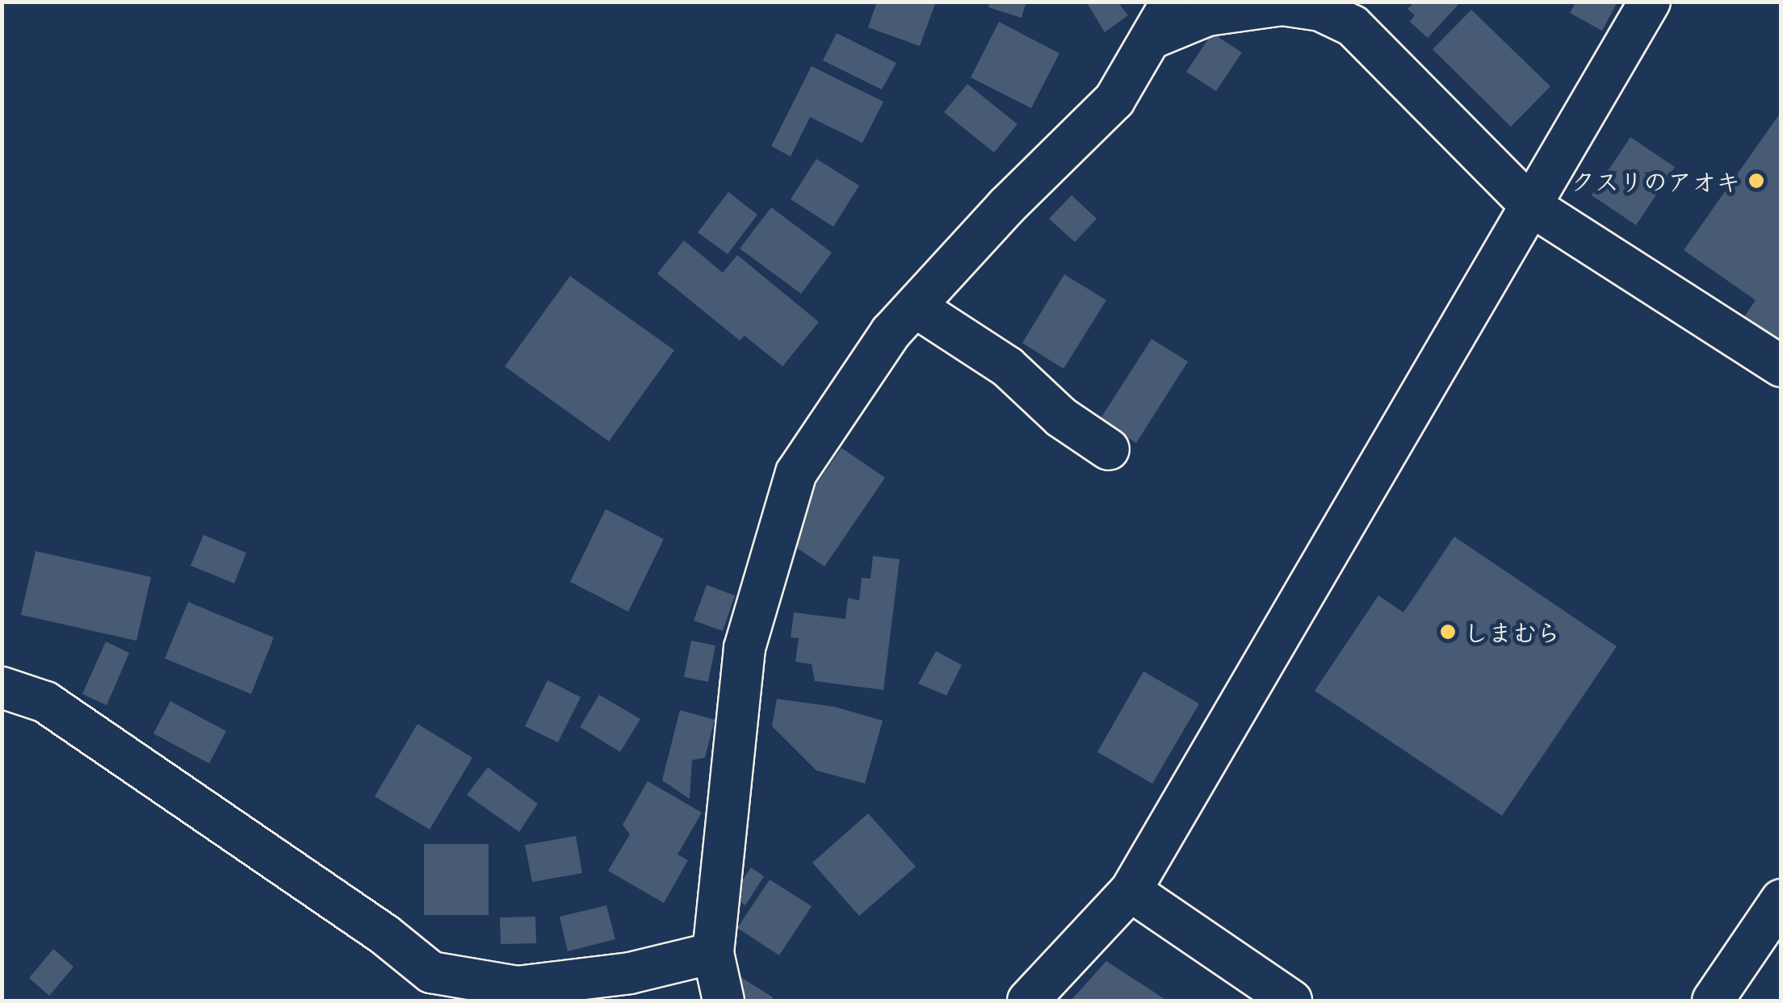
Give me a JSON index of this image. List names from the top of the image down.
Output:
{
  "places": ["クスリのアオキ", "しまむら"]
}
